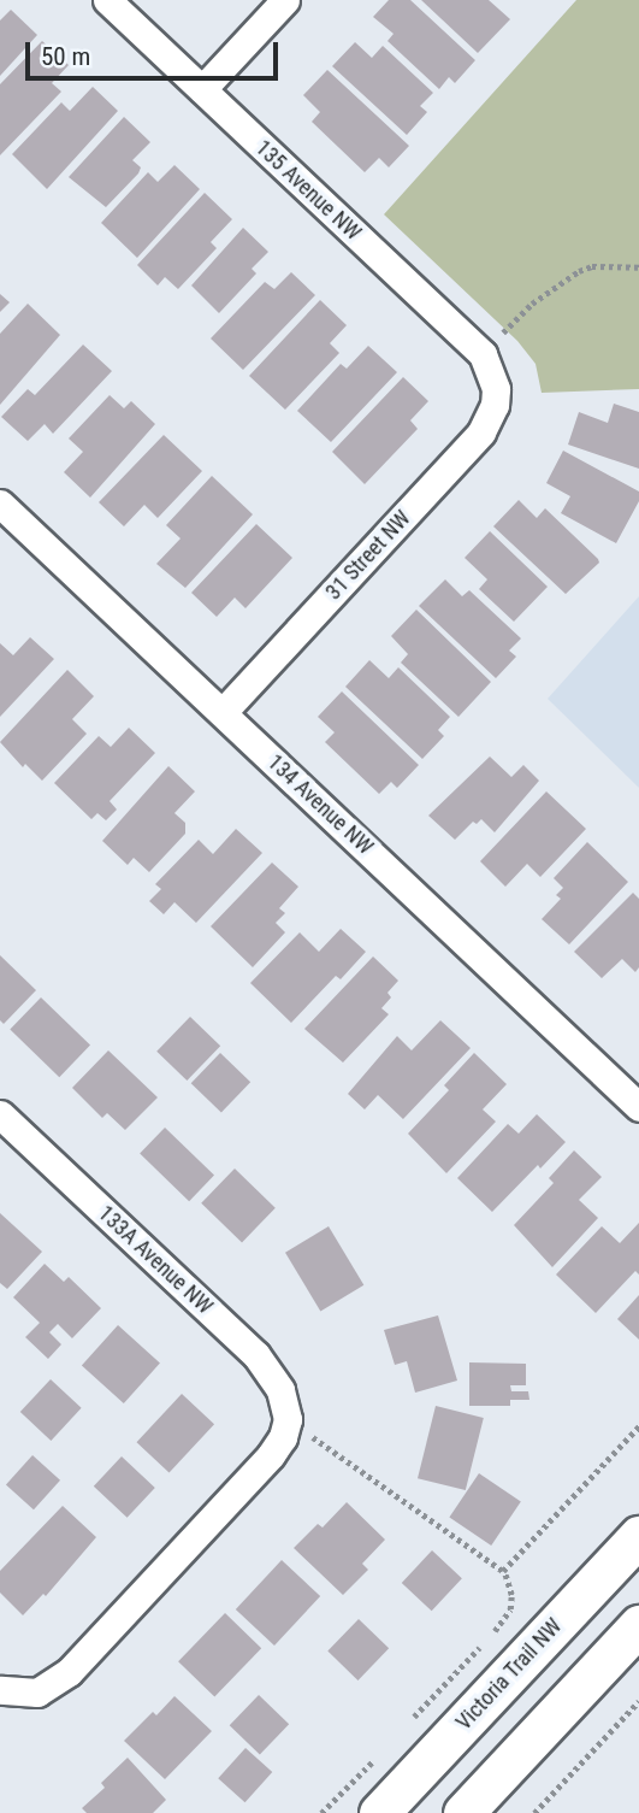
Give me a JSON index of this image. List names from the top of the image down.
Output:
{
  "streets": {
    "main road": ["Victoria Trail NW"],
    "street": [
      "135 Avenue NW",
      "31 Street NW",
      "134 Avenue NW",
      "133A Avenue NW"
    ]
  },
  "crossings": [
    ["135 Avenue NW", "31 Street NW"],
    ["31 Street NW", "134 Avenue NW"]
  ],
  "scale_bar": "50 m"
}
